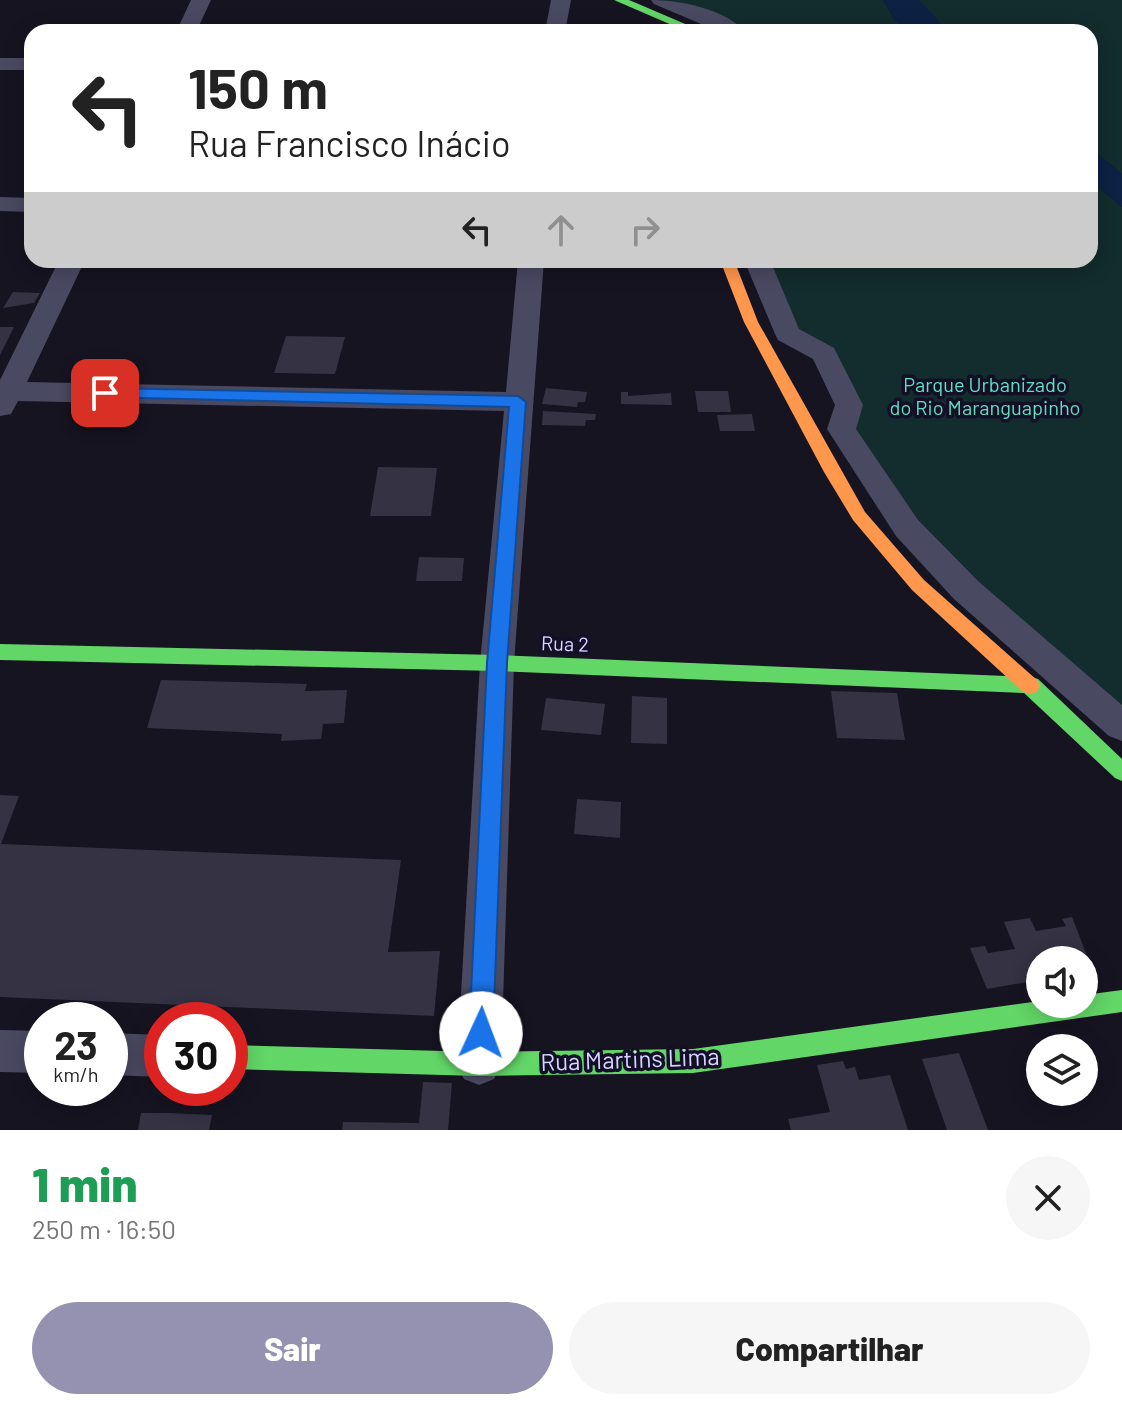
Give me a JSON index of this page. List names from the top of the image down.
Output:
{
  "streets": {
    "street": ["Rua 2", "Rua Martins Lima"]
  },
  "parks": ["Parque Urbanizado do Rio Maranguapinho"],
  "page": {
    "turn": ["150 m", "Rua Francisco Inácio"],
    "speed": "23 km/h",
    "limit": "30",
    "heading": ["1 min", "250 m · 16:50"],
    "buttons": ["Sair", "Compartilhar"]
  }
}
